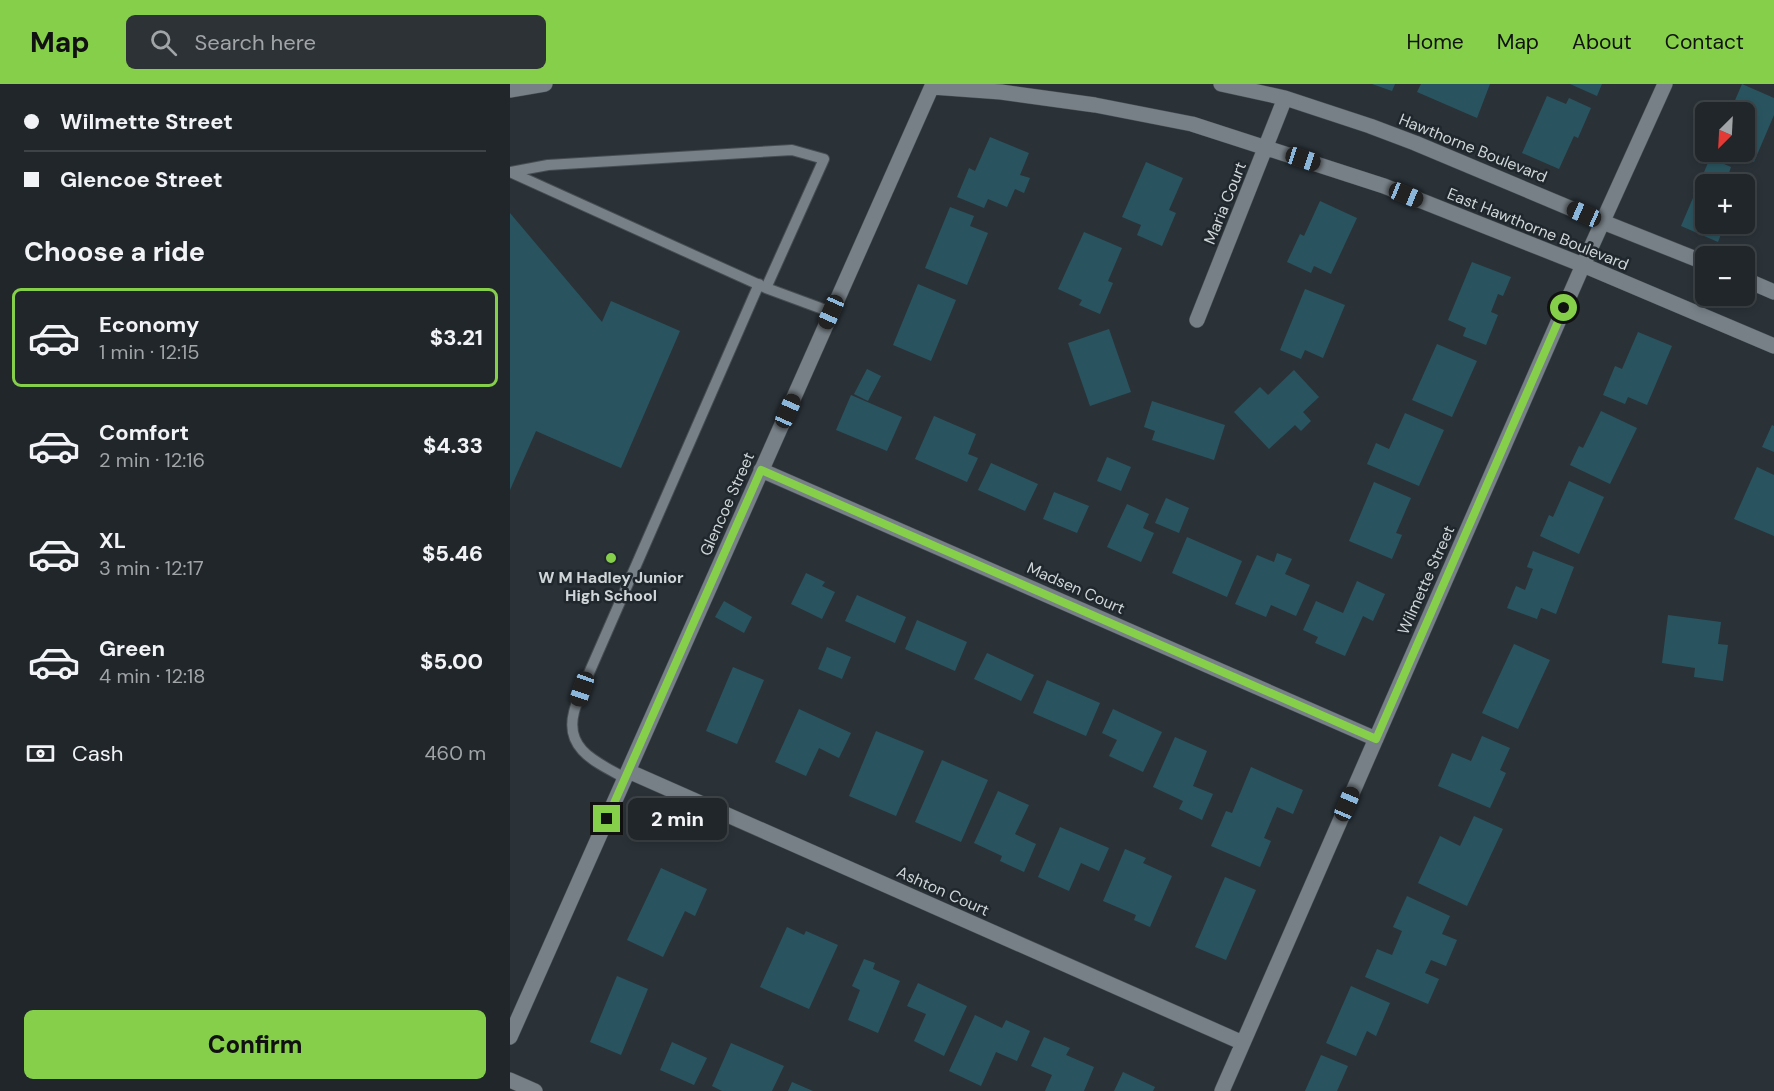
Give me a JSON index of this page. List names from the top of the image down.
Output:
{
  "streets": {
    "street": [
      "Hawthorne Boulevard",
      "Maria Court",
      "East Hawthorne Boulevard",
      "Glencoe Street",
      "Wilmette Street",
      "Madsen Court",
      "Ashton Court"
    ]
  },
  "crossings": [
    ["Hawthorne Boulevard", "Maria Court"],
    ["Hawthorne Boulevard", "Wilmette Street"],
    ["Maria Court", "East Hawthorne Boulevard"],
    ["East Hawthorne Boulevard", "Glencoe Street"],
    ["East Hawthorne Boulevard", "Wilmette Street"],
    ["Glencoe Street", "Madsen Court"],
    ["Glencoe Street", "Ashton Court"],
    ["Wilmette Street", "Madsen Court"],
    ["Wilmette Street", "Ashton Court"]
  ],
  "places": ["W M Hadley Junior High School"],
  "north": "bottom left",
  "page": {
    "header": "Map",
    "search": "Search here",
    "nav": [
      "Home",
      "Map",
      "About",
      "Contact"
    ],
    "banner": ["Wilmette Street", "Glencoe Street"],
    "map_buttons": ["+", "−"],
    "heading": "Choose a ride",
    "list": [
      {
        "name": "Economy",
        "note": "1 min · 12:15",
        "value": "$3.21"
      },
      {
        "name": "Comfort",
        "note": "2 min · 12:16",
        "value": "$4.33"
      },
      {
        "name": "XL",
        "note": "3 min · 12:17",
        "value": "$5.46"
      },
      {
        "name": "Green",
        "note": "4 min · 12:18",
        "value": "$5.00"
      }
    ],
    "pay": ["Cash", "460 m"],
    "bubble": "2 min",
    "buttons": "Confirm"
  }
}
